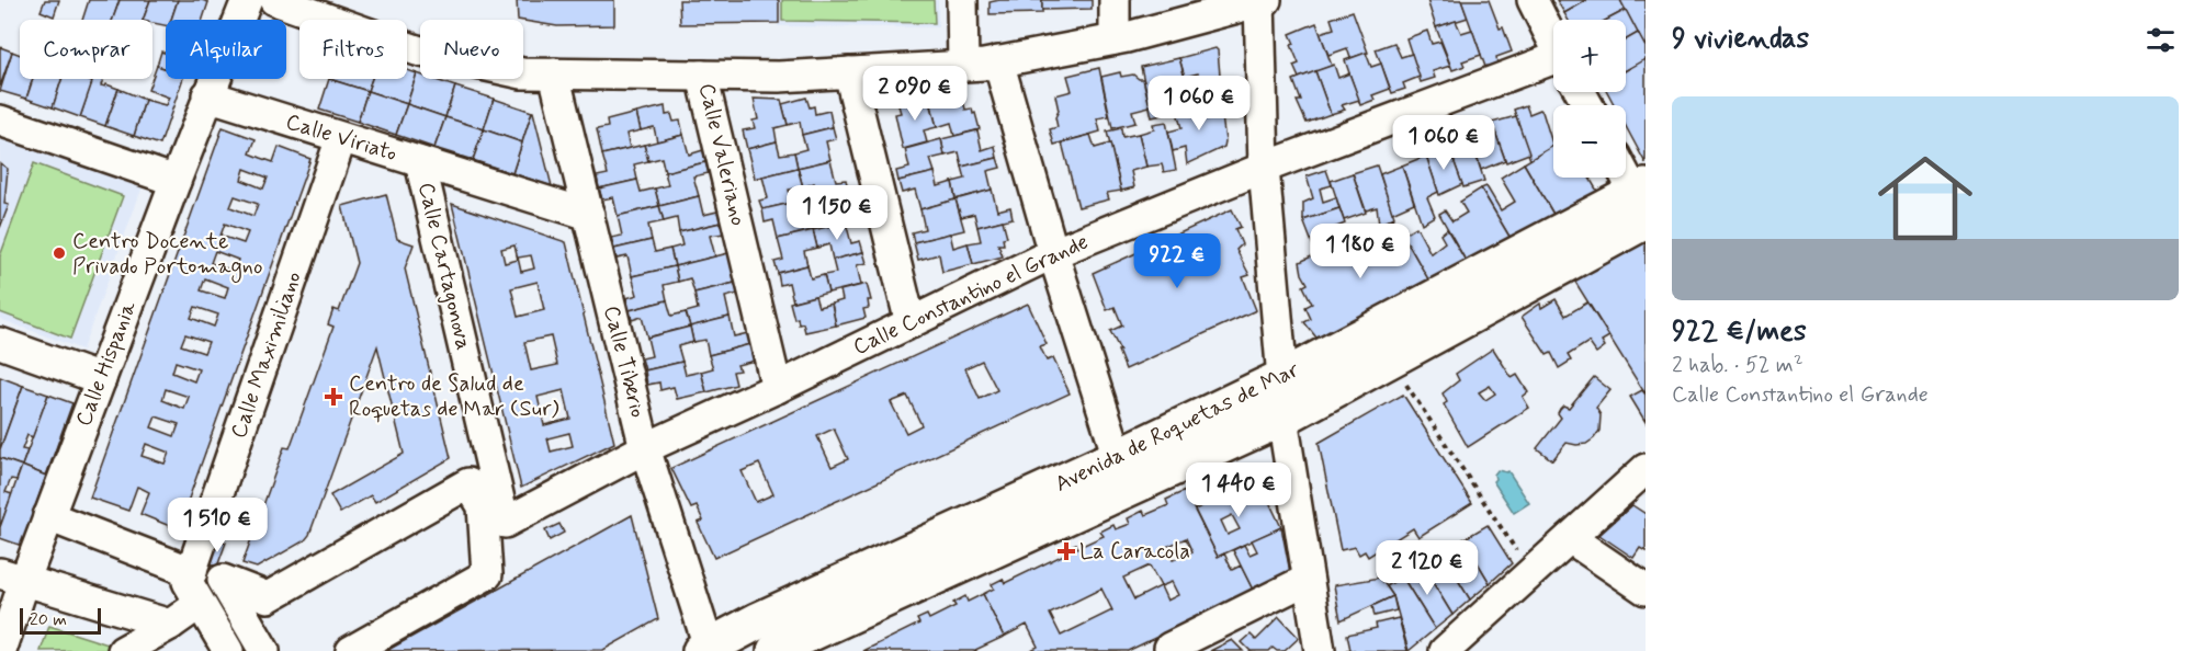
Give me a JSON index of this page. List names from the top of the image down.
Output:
{
  "streets": {
    "main road": ["Avenida de Roquetas de Mar"],
    "street": [
      "Calle Viriato",
      "Calle Valeriano",
      "Calle Cartagonova",
      "Calle Constantino el Grande",
      "Calle Maximiliano",
      "Calle Tiberio",
      "Calle Hispania"
    ]
  },
  "crossings": [
    ["Calle Viriato", "Calle Cartagonova"],
    ["Calle Viriato", "Calle Maximiliano"],
    ["Calle Viriato", "Calle Tiberio"],
    ["Calle Viriato", "Calle Hispania"],
    ["Calle Valeriano", "Calle Constantino el Grande"],
    ["Calle Cartagonova", "Calle Constantino el Grande"],
    ["Calle Cartagonova", "Calle Tiberio"],
    ["Calle Constantino el Grande", "Calle Tiberio"],
    ["Calle Tiberio", "Avenida de Roquetas de Mar"]
  ],
  "places": {
    "other": ["Centro Docente Privado Portomagno"],
    "health": ["Centro de Salud de Roquetas de Mar (Sur)", "La Caracola"]
  },
  "scale_bar": "20 m",
  "page": {
    "heading": "9 viviendas",
    "map_buttons": ["+", "−"],
    "chip": [
      "Comprar",
      "Alquilar",
      "Filtros",
      "Nuevo"
    ],
    "price": [
      "2 090 €",
      "1 060 €",
      "1 060 €",
      "1 150 €",
      "1 180 €",
      "922 €",
      "1 440 €",
      "1 510 €",
      "2 120 €"
    ],
    "list": [
      {
        "name": "922 €/mes",
        "note": "2 hab. · 52 m² · Calle Constantino el Grande"
      }
    ],
    "scale": "20 m"
  }
}
